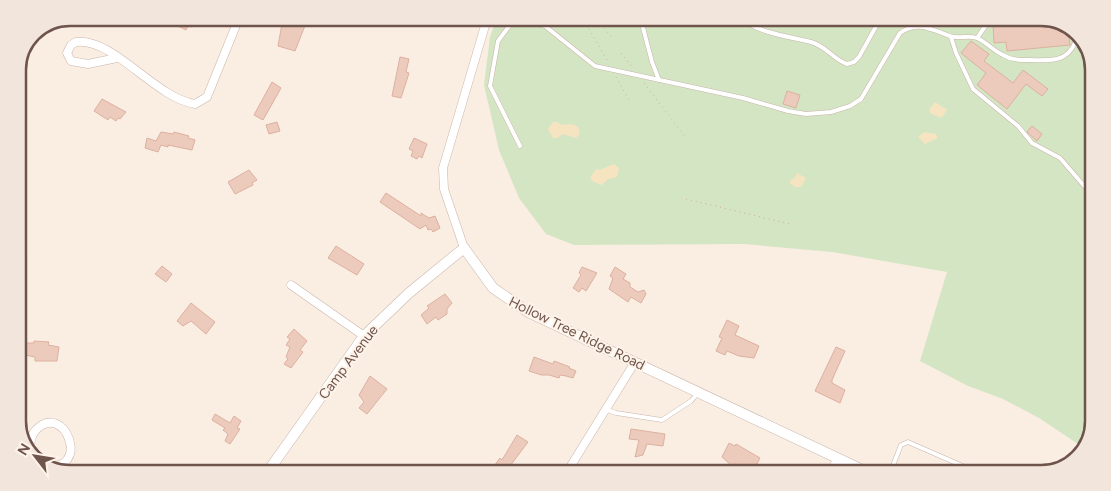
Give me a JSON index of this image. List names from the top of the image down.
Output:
{
  "streets": {
    "street": ["Hollow Tree Ridge Road", "Camp Avenue"]
  },
  "crossings": [
    ["Hollow Tree Ridge Road", "Camp Avenue"]
  ],
  "north": "top left"
}
